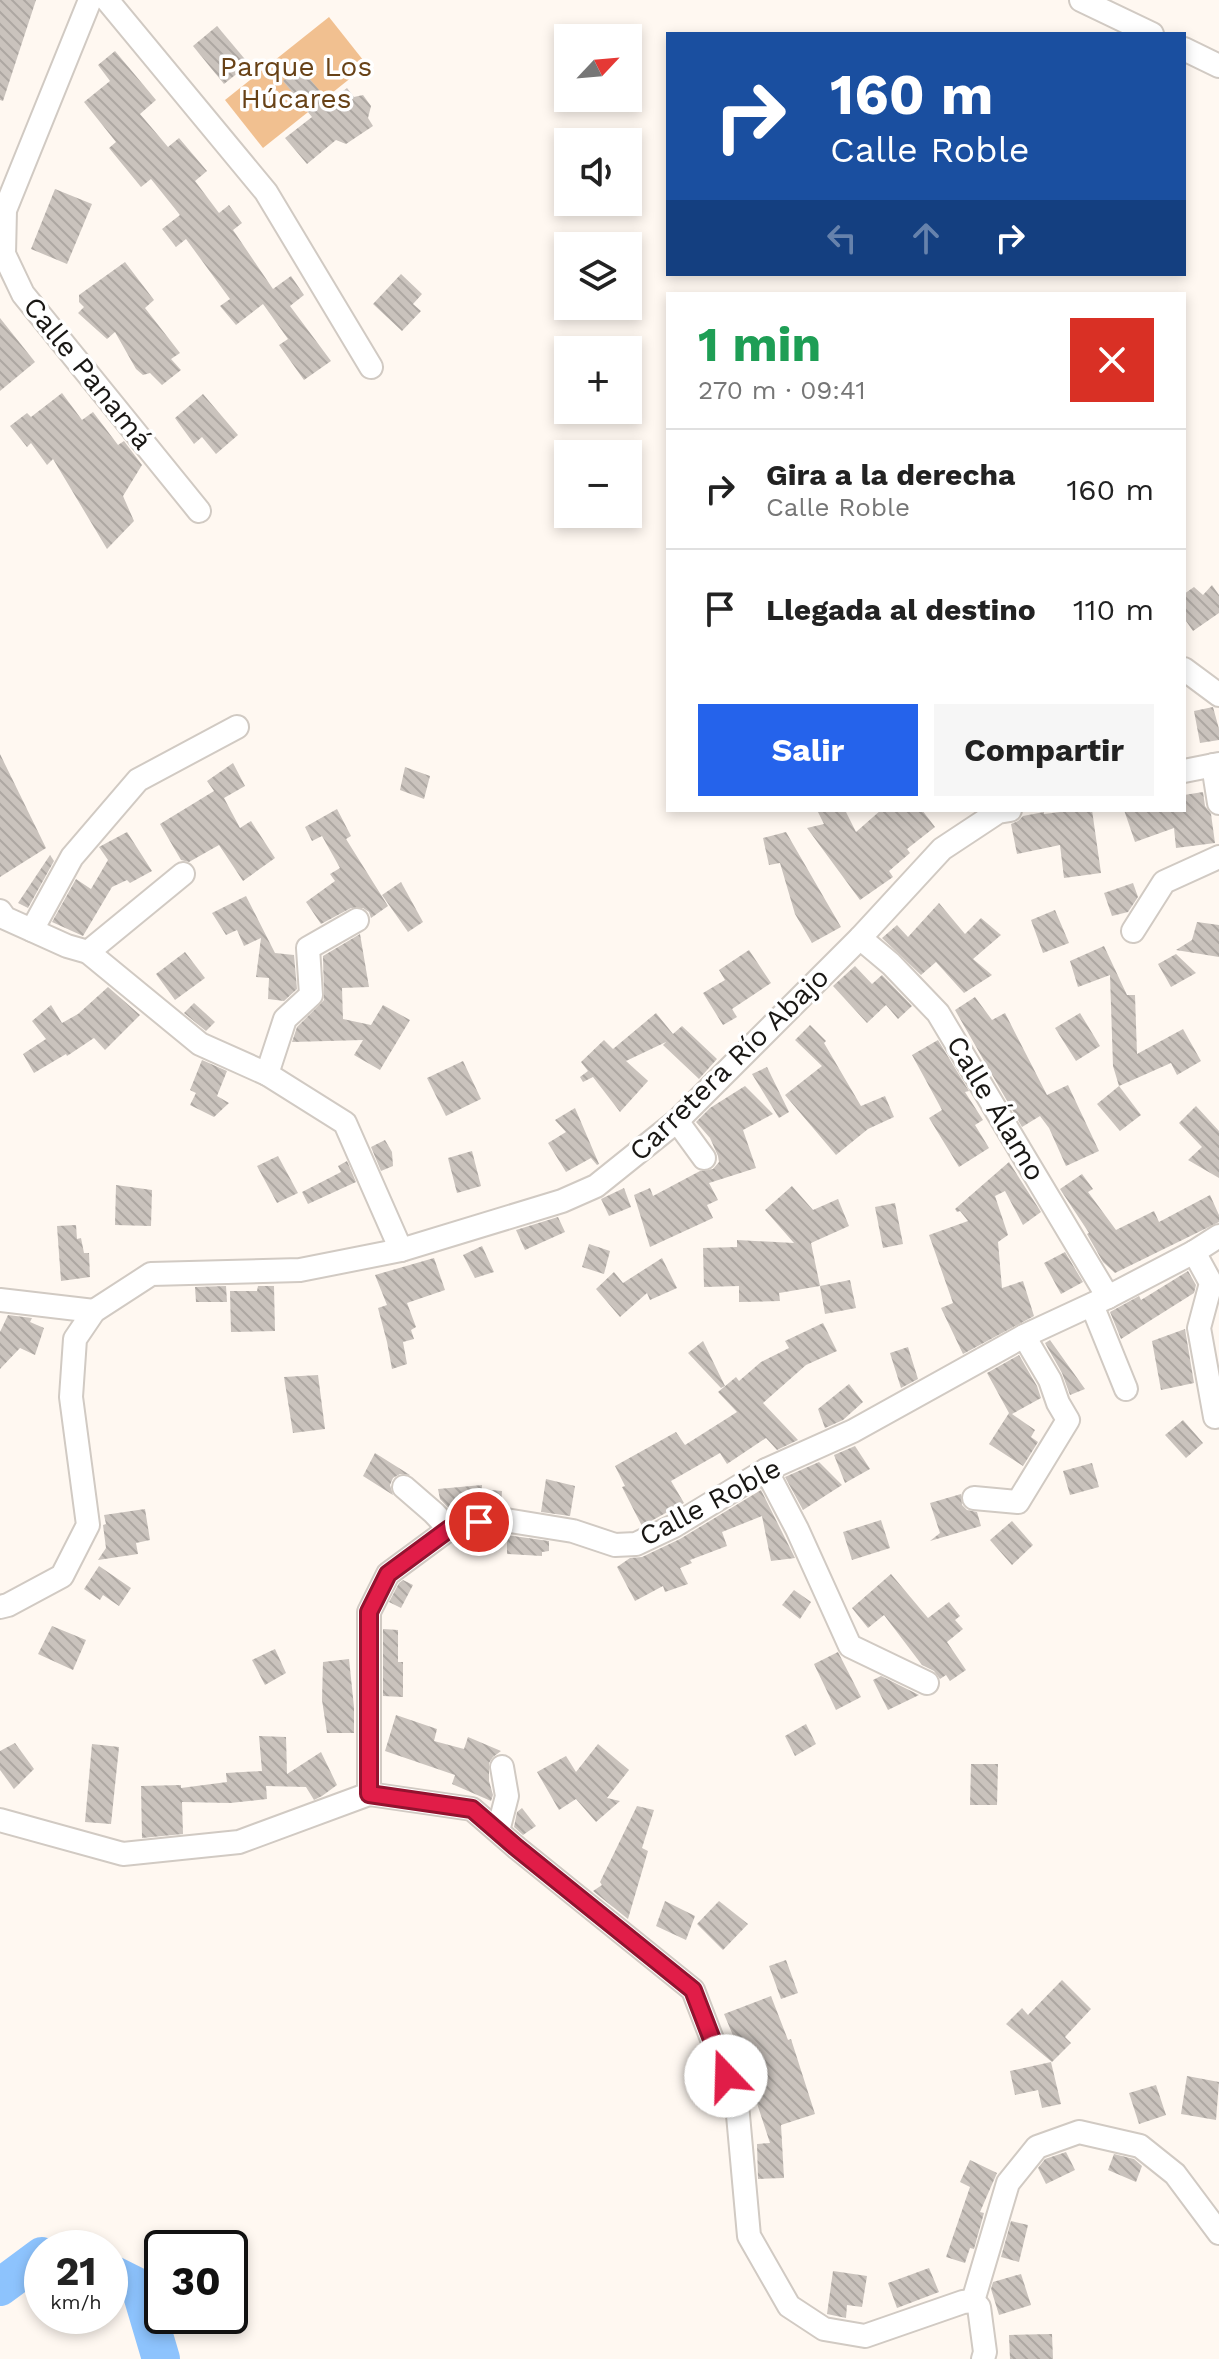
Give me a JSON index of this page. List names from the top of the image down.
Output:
{
  "streets": {
    "street": [
      "Calle Panamá",
      "Carretera Río Abajo",
      "Calle Álamo",
      "Calle Roble"
    ]
  },
  "crossings": [
    ["Carretera Río Abajo", "Calle Álamo"],
    ["Calle Álamo", "Calle Roble"]
  ],
  "parks": ["Parque Los Húcares"],
  "north": "top right",
  "page": {
    "map_buttons": ["+", "−"],
    "turn": ["160 m", "Calle Roble"],
    "heading": ["1 min", "270 m · 09:41"],
    "list": [
      {
        "name": "Gira a la derecha",
        "note": "Calle Roble",
        "value": "160 m"
      },
      {
        "name": "Llegada al destino",
        "value": "110 m"
      }
    ],
    "buttons": ["Salir", "Compartir"],
    "speed": "21 km/h",
    "limit": "30"
  }
}
